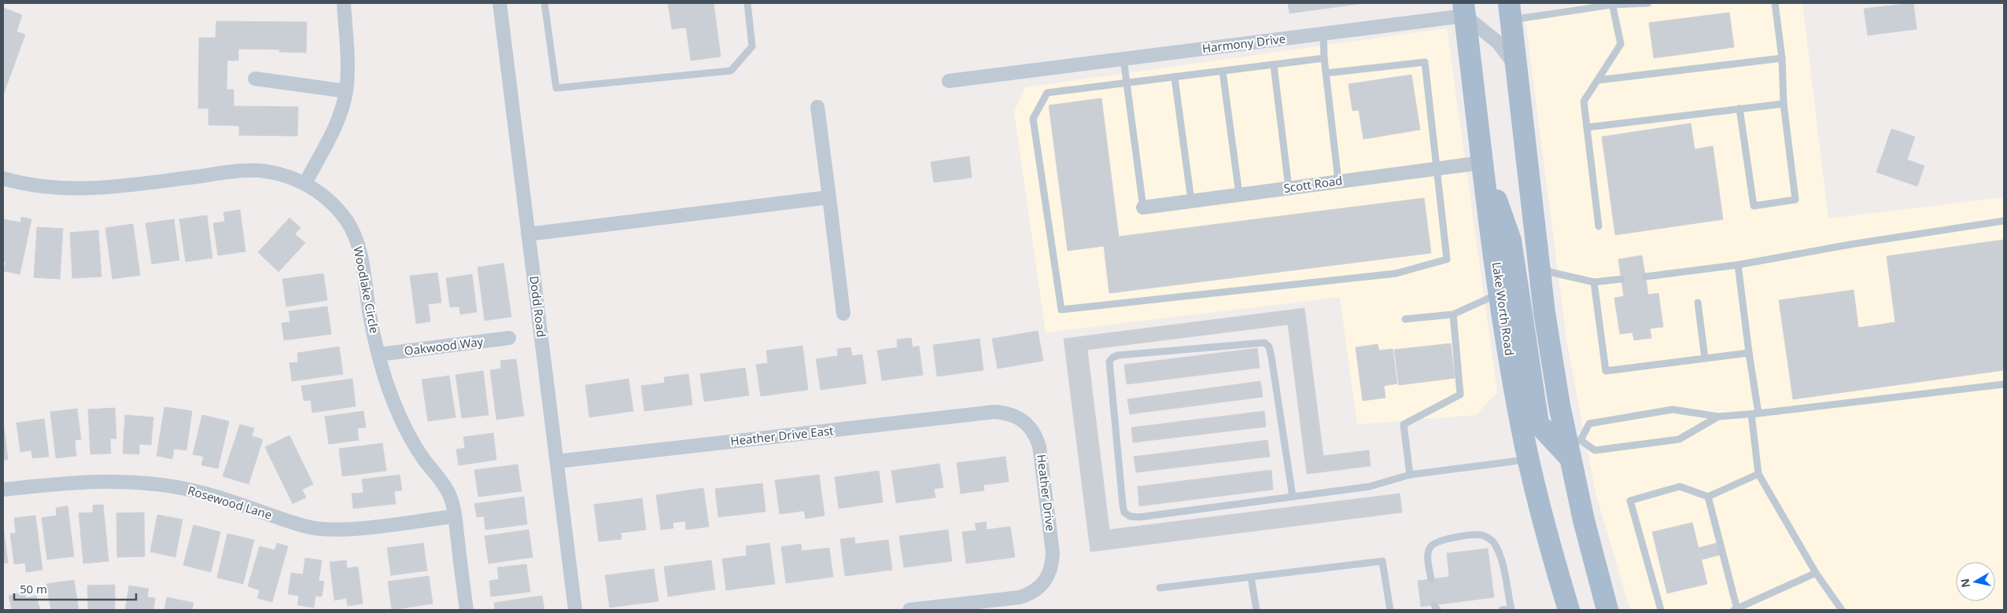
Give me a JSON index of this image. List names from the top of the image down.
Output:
{
  "streets": {
    "main road": ["Lake Worth Road"],
    "street": [
      "Harmony Drive",
      "Scott Road",
      "Woodlake Circle",
      "Dodd Road",
      "Oakwood Way",
      "Heather Drive East",
      "Heather Drive",
      "Rosewood Lane"
    ]
  },
  "crossings": [
    ["Harmony Drive", "Lake Worth Road"],
    ["Scott Road", "Lake Worth Road"],
    ["Woodlake Circle", "Oakwood Way"],
    ["Woodlake Circle", "Rosewood Lane"],
    ["Dodd Road", "Heather Drive East"],
    ["Heather Drive East", "Heather Drive"]
  ],
  "scale_bar": "50 m",
  "north": "left"
}
